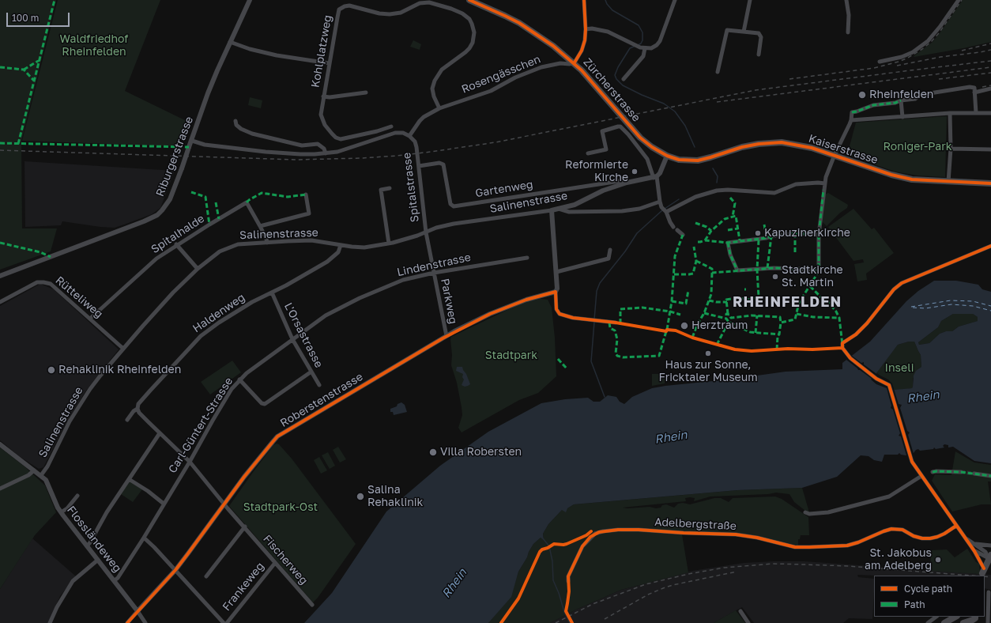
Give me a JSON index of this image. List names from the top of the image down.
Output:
{
  "streets": {
    "main road": ["Zürcherstrasse", "Kaiserstrasse"],
    "street": [
      "Kohlplatzweg",
      "Rosengässchen",
      "Riburgerstrasse",
      "Spitalstrasse",
      "Gartenweg",
      "Salinenstrasse",
      "Spitalhalde",
      "Lindenstrasse",
      "Rütteliweg",
      "Parkweg",
      "Haldenweg",
      "L'Orsastrasse",
      "Roberstenstrasse",
      "Carl-Güntert-Strasse",
      "Adelbergstraße",
      "Flossländeweg",
      "Fischerweg",
      "Frankeweg"
    ]
  },
  "crossings": [
    ["Kohlplatzweg", "Rosengässchen"],
    ["Rosengässchen", "Zürcherstrasse"],
    ["Rosengässchen", "Spitalstrasse"],
    ["Zürcherstrasse", "Kaiserstrasse"],
    ["Zürcherstrasse", "Salinenstrasse"],
    ["Riburgerstrasse", "Spitalstrasse"],
    ["Spitalstrasse", "Gartenweg"],
    ["Spitalstrasse", "Salinenstrasse"],
    ["Spitalstrasse", "Parkweg"],
    ["Gartenweg", "Salinenstrasse"],
    ["Salinenstrasse", "Spitalhalde"],
    ["Salinenstrasse", "Rütteliweg"],
    ["Salinenstrasse", "Parkweg"],
    ["Salinenstrasse", "Haldenweg"],
    ["Salinenstrasse", "Flossländeweg"],
    ["Spitalhalde", "Rütteliweg"],
    ["Lindenstrasse", "Parkweg"],
    ["Lindenstrasse", "L'Orsastrasse"],
    ["Lindenstrasse", "Carl-Güntert-Strasse"],
    ["Parkweg", "Roberstenstrasse"],
    ["Haldenweg", "L'Orsastrasse"],
    ["Haldenweg", "Fischerweg"],
    ["L'Orsastrasse", "Carl-Güntert-Strasse"],
    ["Roberstenstrasse", "Flossländeweg"],
    ["Roberstenstrasse", "Fischerweg"],
    ["Carl-Güntert-Strasse", "Flossländeweg"],
    ["Carl-Güntert-Strasse", "Fischerweg"],
    ["Fischerweg", "Frankeweg"]
  ],
  "districts": ["RHEINFELDEN"],
  "water": ["Rhein"],
  "parks": [
    "Waldfriedhof Rheinfelden",
    "Roniger-Park",
    "Stadtpark",
    "Inseli",
    "Stadtpark-Ost"
  ],
  "places": [
    "Rheinfelden",
    "Reformierte Kirche",
    "Kapuzinerkirche",
    "Stadtkirche St. Martin",
    "Herztraum",
    "Haus zur Sonne, Fricktaler Museum",
    "Rehaklinik Rheinfelden",
    "Villa Robersten",
    "Salina Rehaklinik",
    "St. Jakobus am Adelberg"
  ],
  "legend": ["Cycle path", "Path"],
  "scale_bar": "100 m"
}
